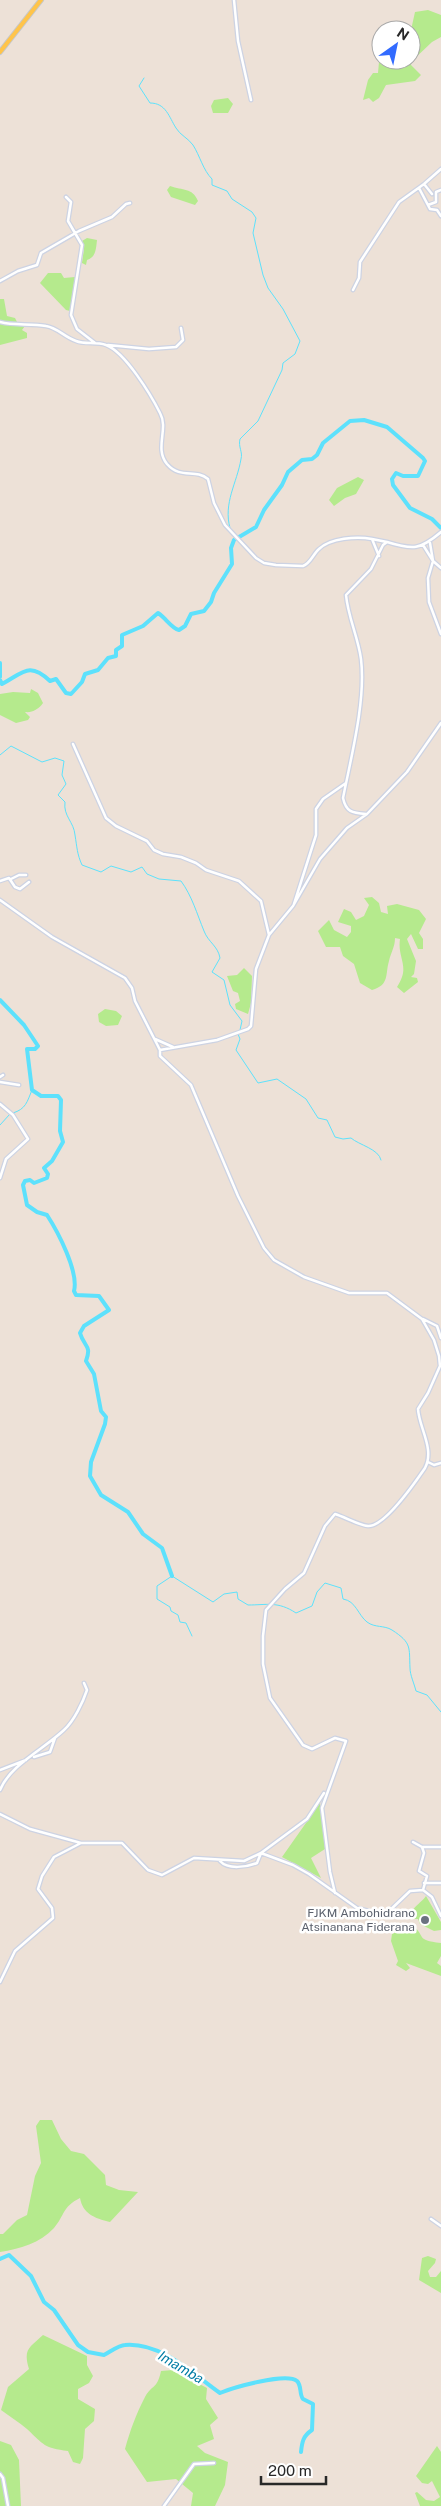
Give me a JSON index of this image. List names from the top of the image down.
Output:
{
  "water": ["Imamba"],
  "places": ["FJKM Ambohidrano Atsinanana Fiderana"],
  "scale_bar": "200 m",
  "north": "top right"
}
